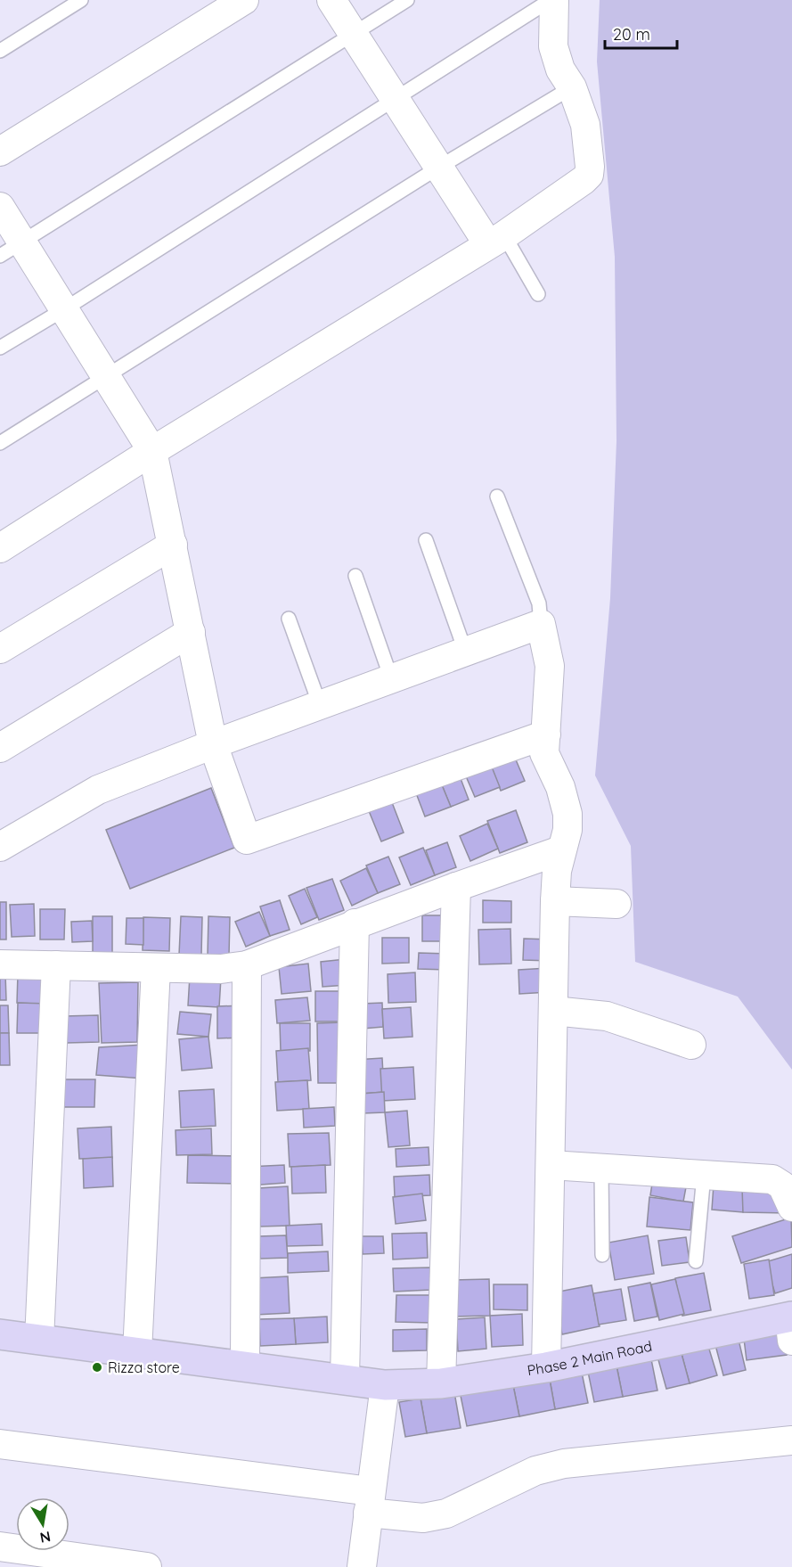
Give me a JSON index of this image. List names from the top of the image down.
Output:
{
  "streets": {
    "street": ["Phase 2 Main Road"]
  },
  "places": ["Rizza store"],
  "scale_bar": "20 m",
  "north": "bottom"
}
